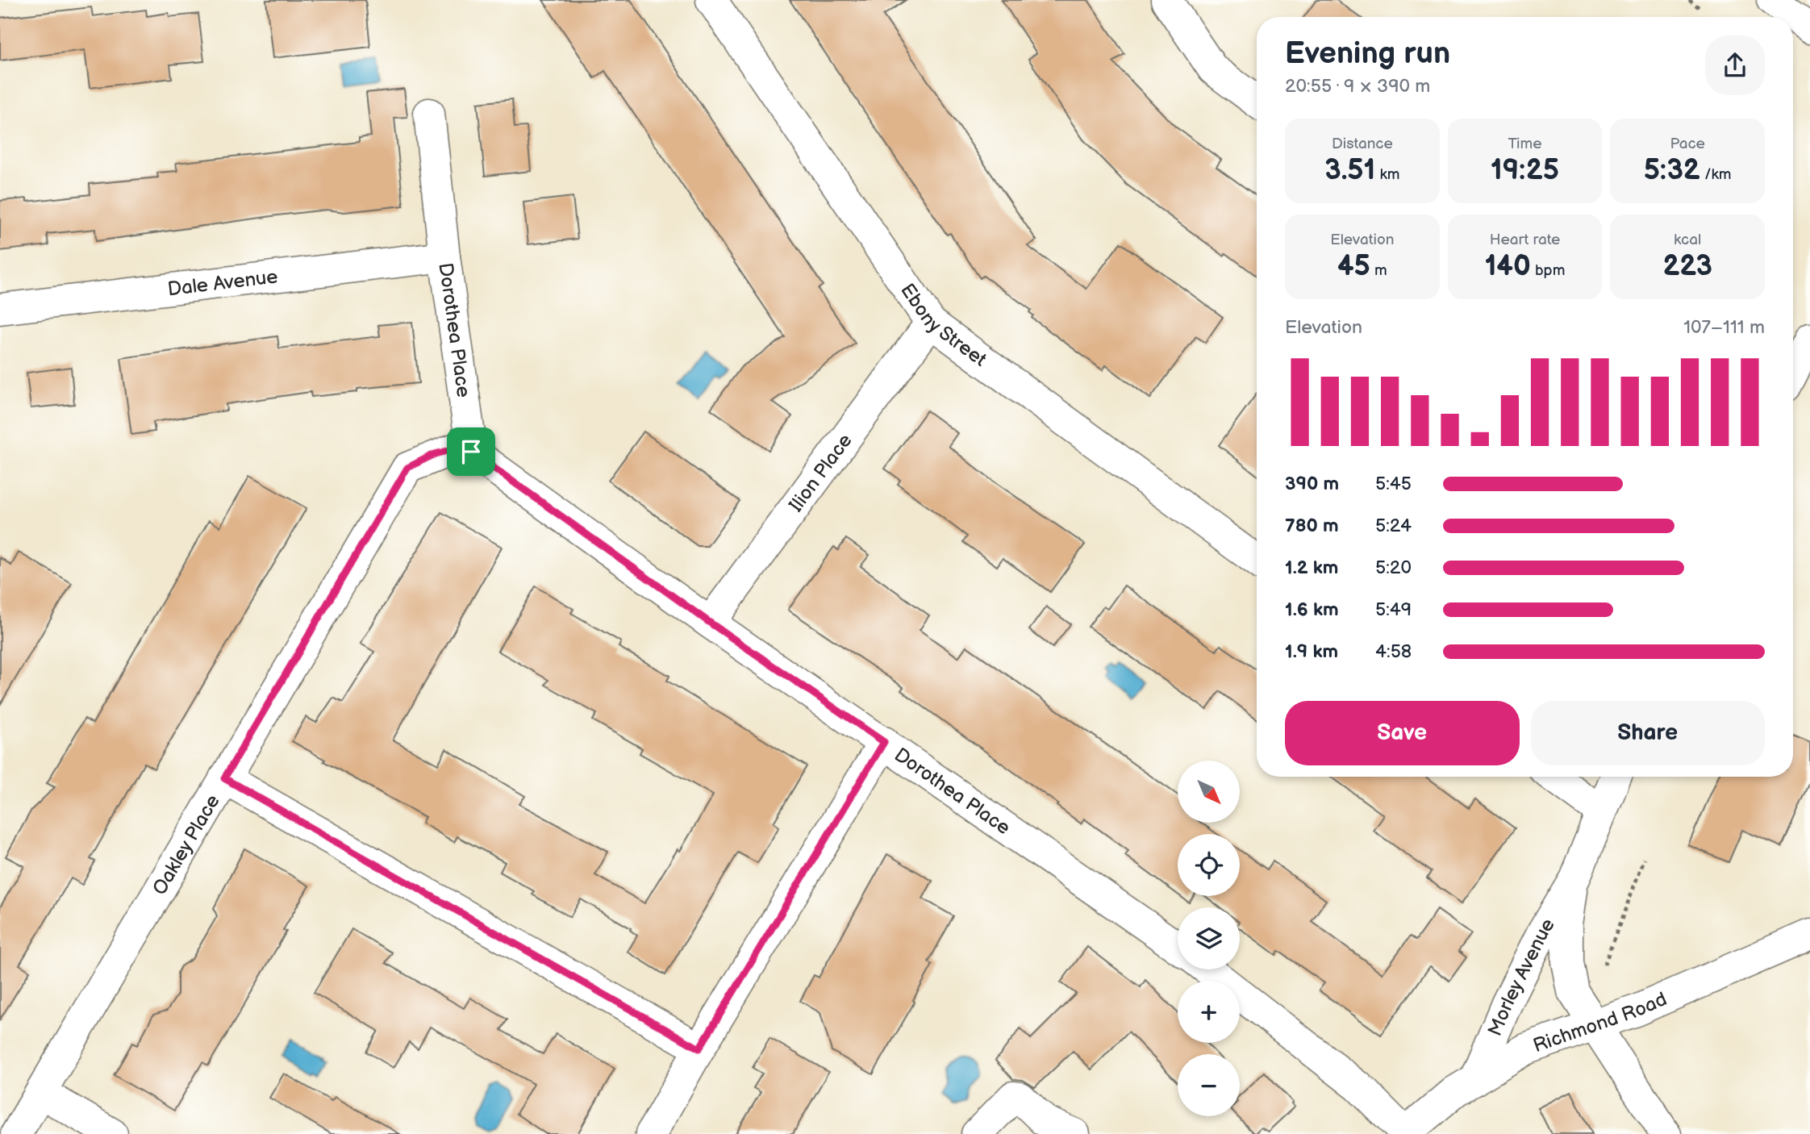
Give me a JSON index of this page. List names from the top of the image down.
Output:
{
  "streets": {
    "street": [
      "Dale Avenue",
      "Ebony Street",
      "Dorothea Place",
      "Ilion Place",
      "Oakley Place",
      "Morley Avenue",
      "Richmond Road"
    ]
  },
  "crossings": [
    ["Dale Avenue", "Dorothea Place"],
    ["Ebony Street", "Ilion Place"],
    ["Dorothea Place", "Ilion Place"],
    ["Dorothea Place", "Oakley Place"],
    ["Morley Avenue", "Richmond Road"]
  ],
  "north": "bottom right",
  "page": {
    "heading": ["Evening run", "20:55 · 9 × 390 m"],
    "stats": [
      ["Distance", "3.51 km"],
      ["Time", "19:25"],
      ["Pace", "5:32 /km"],
      ["Elevation", "45 m"],
      ["Heart rate", "140 bpm"],
      ["kcal", "223"]
    ],
    "chart": ["Elevation", "107–111 m"],
    "list": [
      {
        "name": "390 m",
        "note": "5:45"
      },
      {
        "name": "780 m",
        "note": "5:24"
      },
      {
        "name": "1.2 km",
        "note": "5:20"
      },
      {
        "name": "1.6 km",
        "note": "5:49"
      },
      {
        "name": "1.9 km",
        "note": "4:58"
      }
    ],
    "buttons": ["Save", "Share"],
    "map_buttons": ["+", "−"]
  }
}
